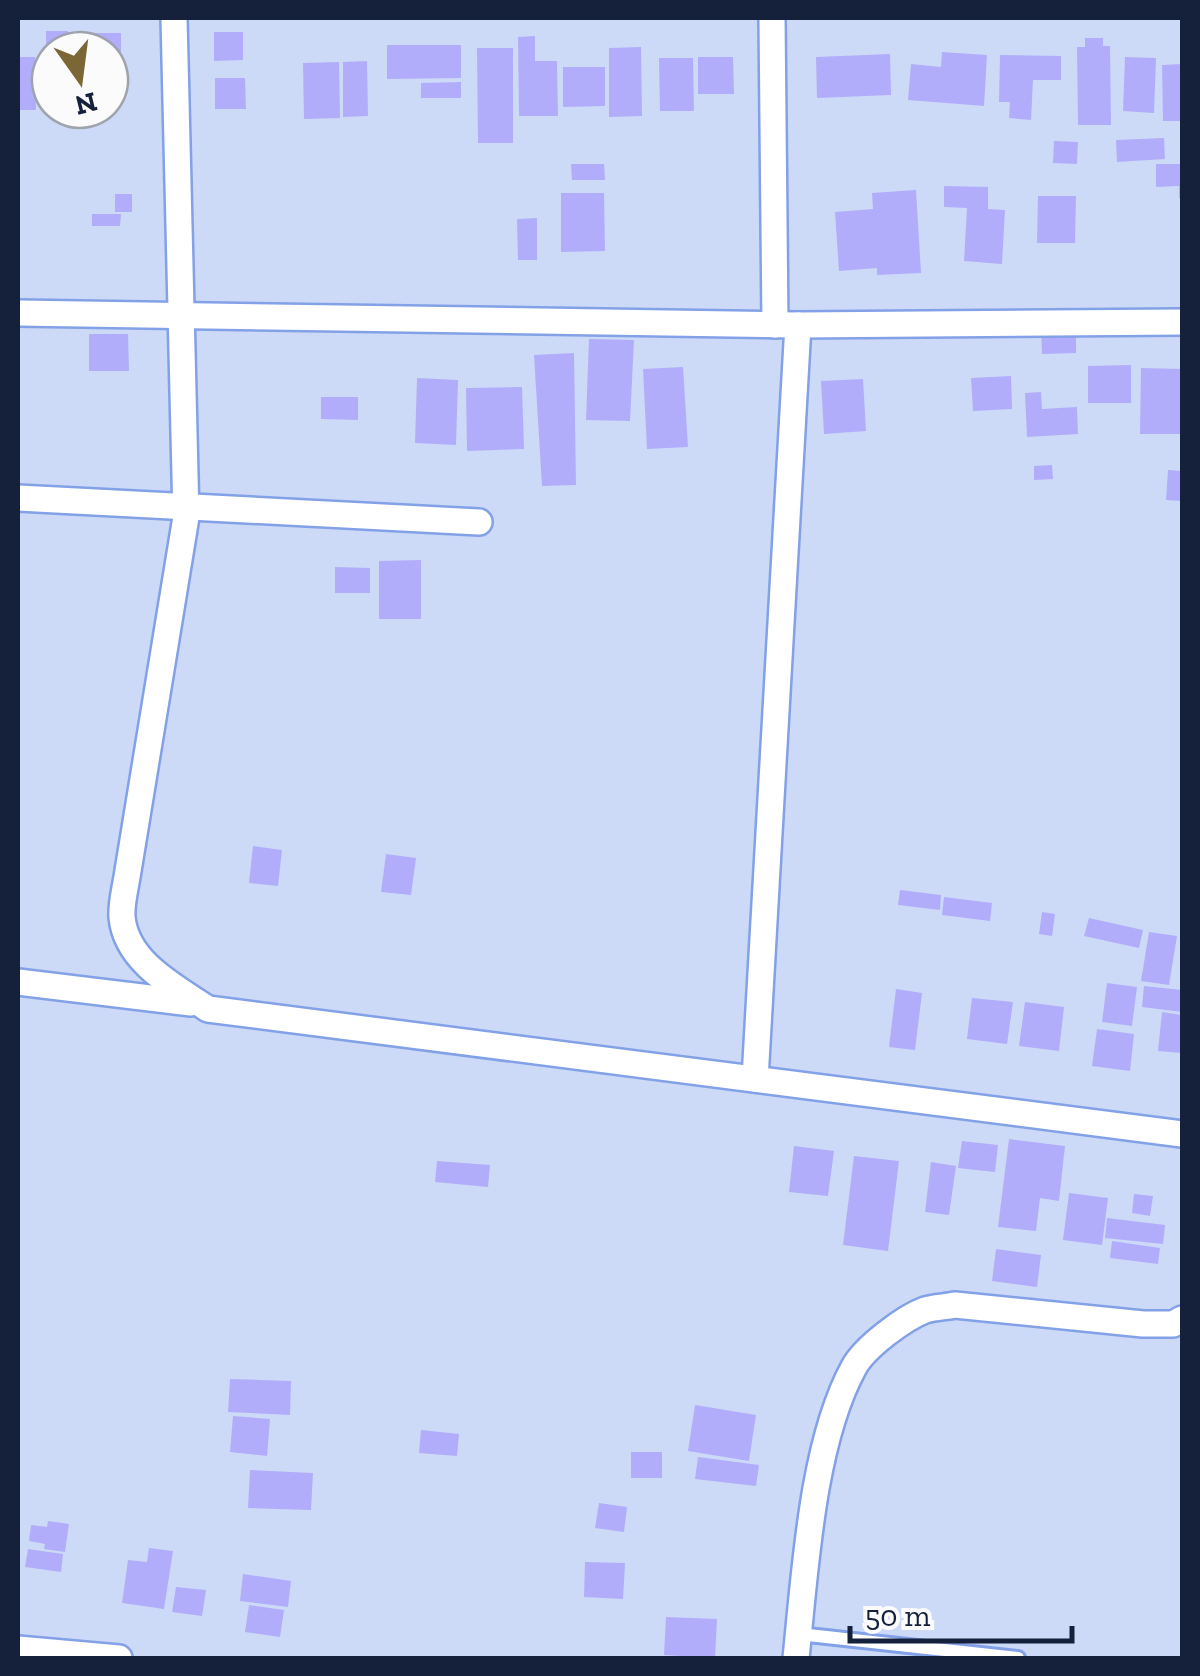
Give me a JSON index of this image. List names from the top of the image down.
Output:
{
  "scale_bar": "50 m",
  "north": "bottom"
}
